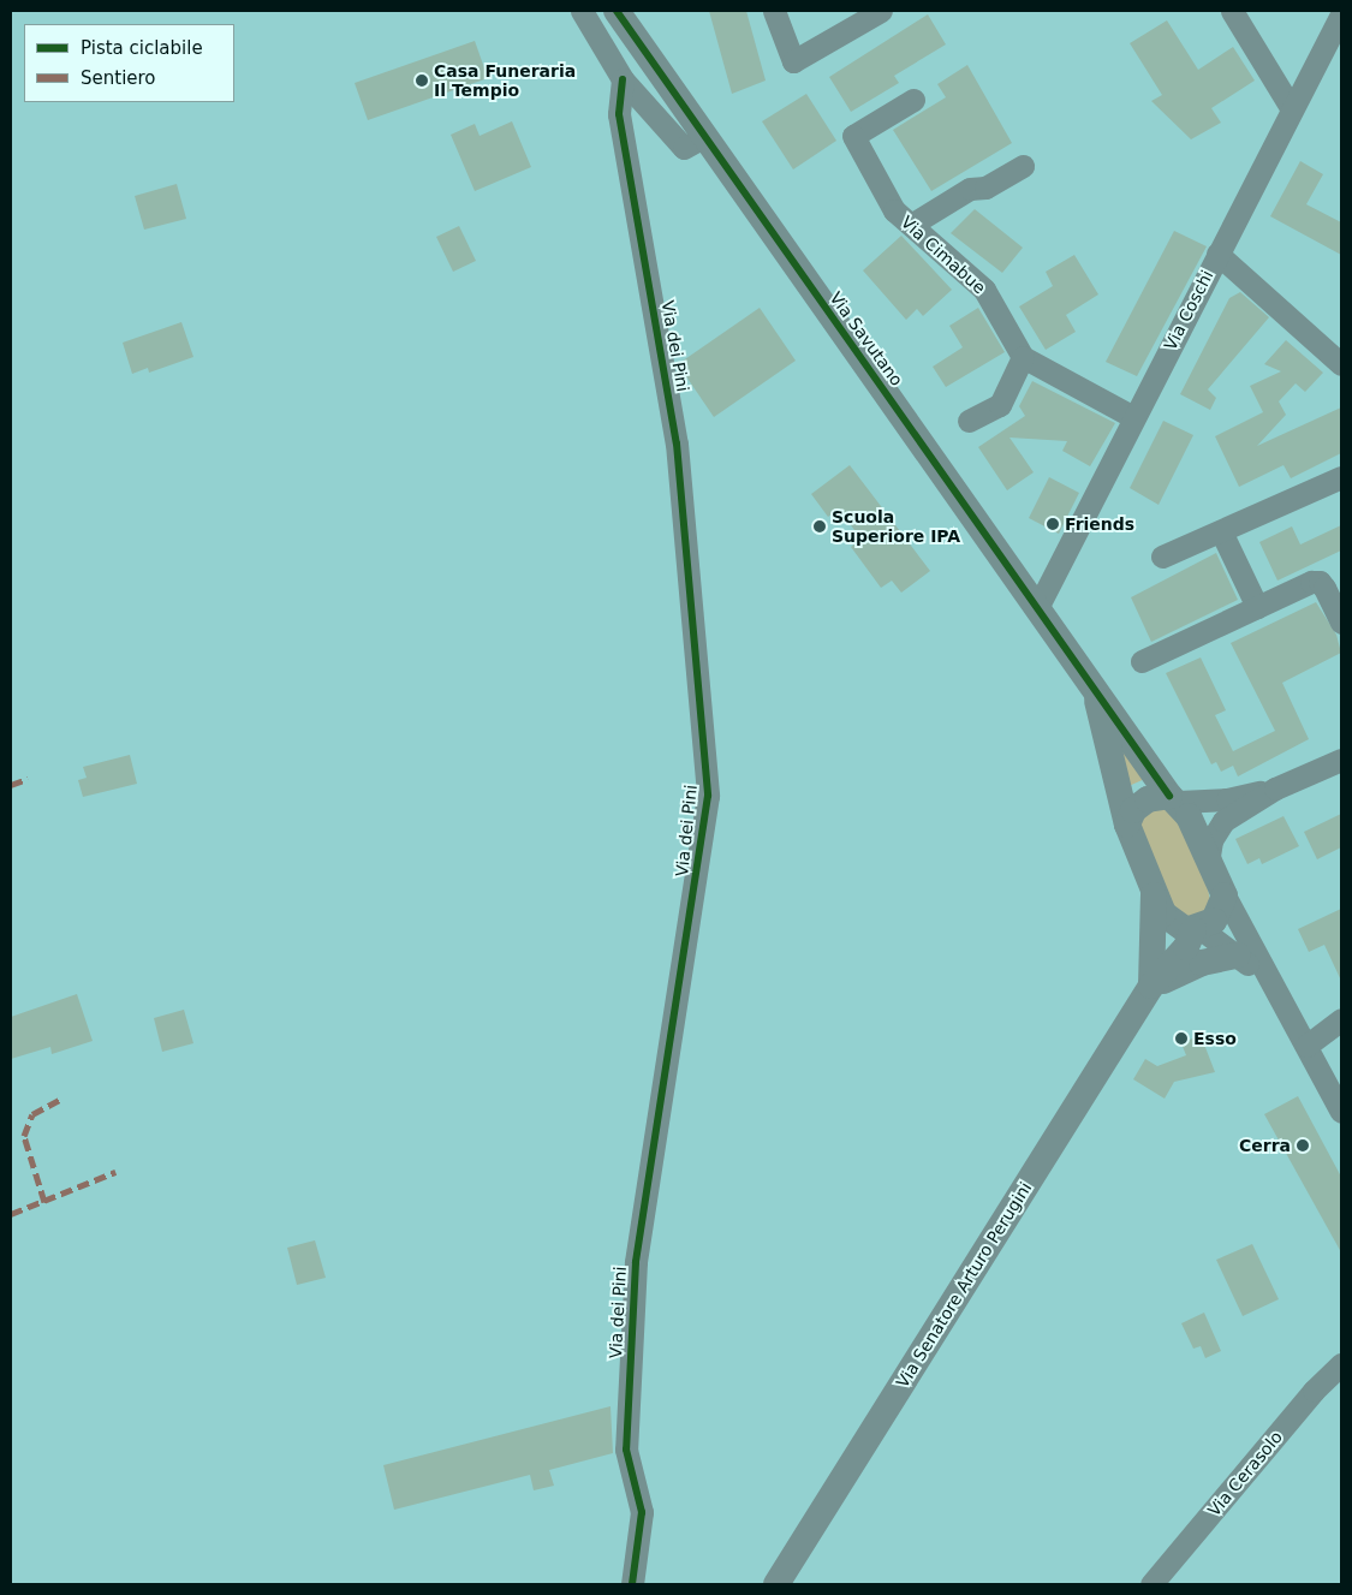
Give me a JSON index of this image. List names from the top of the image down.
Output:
{
  "streets": {
    "street": [
      "Via Cimabue",
      "Via Coschi",
      "Via Savutano",
      "Via dei Pini",
      "Via Senatore Arturo Perugini",
      "Via Cerasolo"
    ]
  },
  "crossings": [
    ["Via Coschi", "Via Savutano"],
    ["Via Savutano", "Via Senatore Arturo Perugini"]
  ],
  "places": [
    "Casa Funeraria Il Tempio",
    "Friends",
    "Scuola Superiore IPA",
    "Esso",
    "Cerra"
  ],
  "legend": ["Pista ciclabile", "Sentiero"]
}
